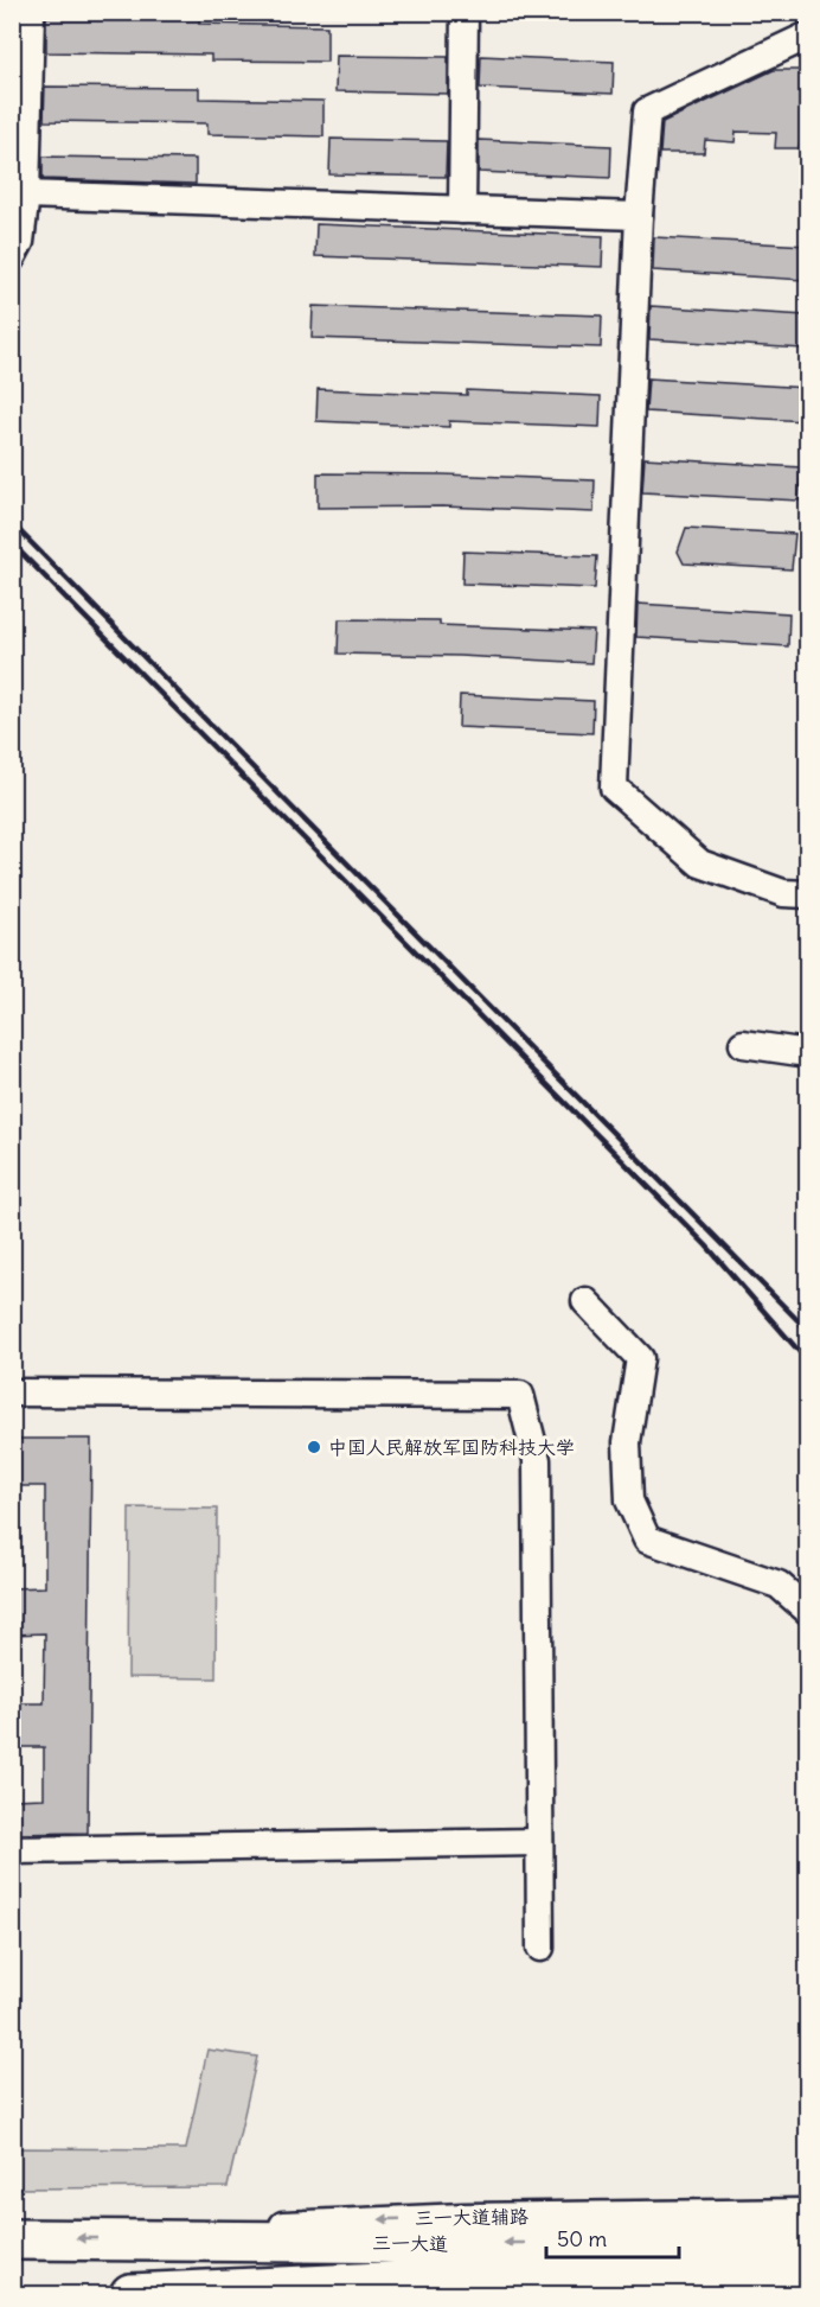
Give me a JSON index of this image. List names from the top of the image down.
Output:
{
  "streets": {
    "highway": ["三一大道"],
    "street": ["三一大道辅路"]
  },
  "crossings": [
    ["三一大道辅路", "三一大道"]
  ],
  "one_way": ["三一大道辅路"],
  "places": ["中国人民解放军国防科技大学"],
  "scale_bar": "50 m"
}
